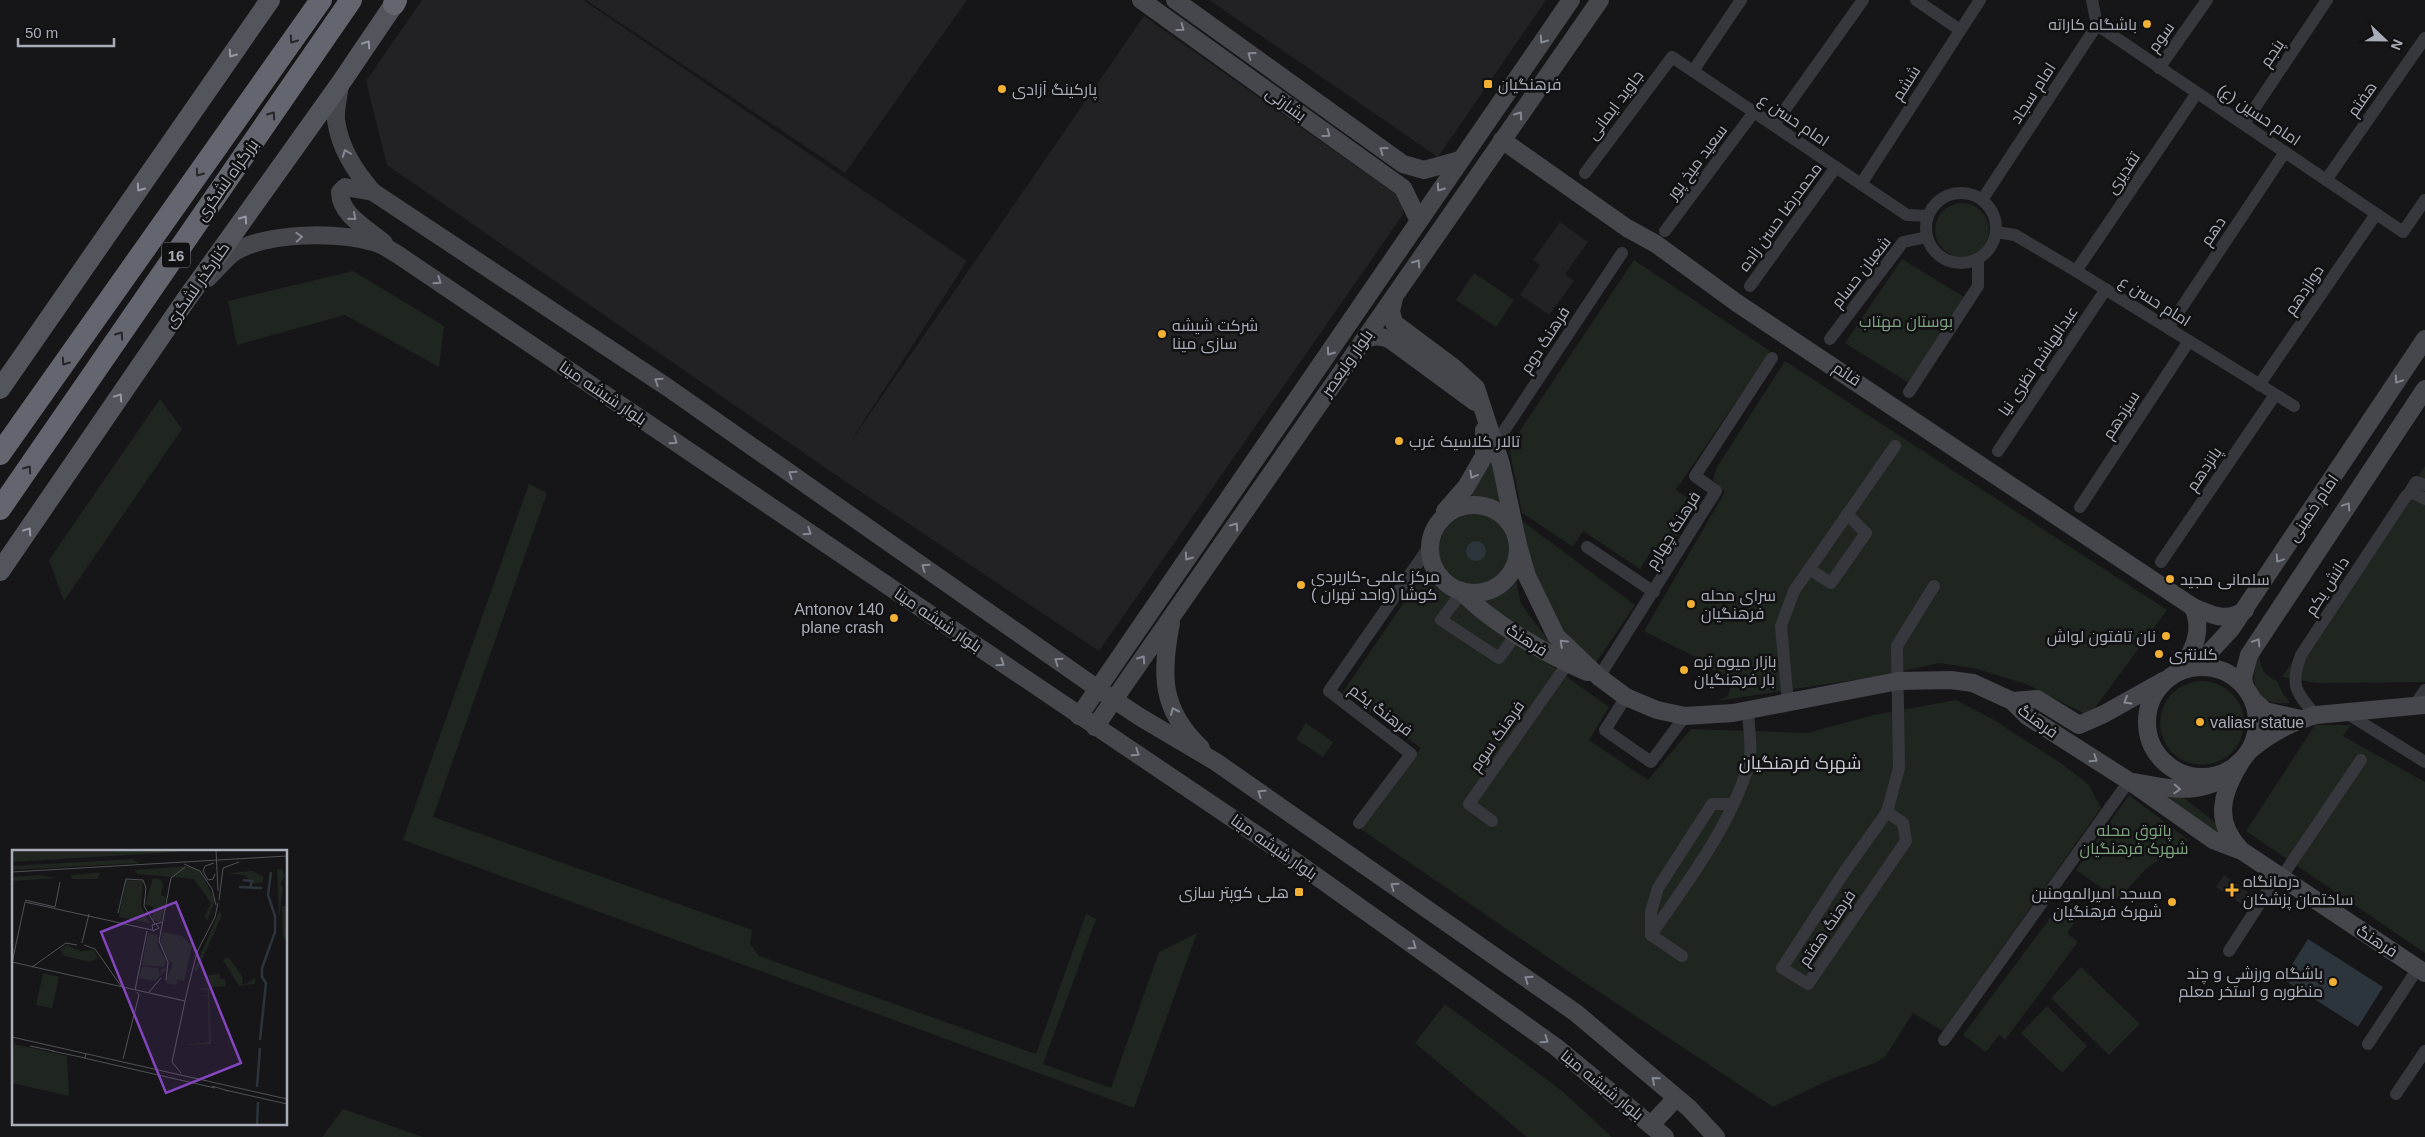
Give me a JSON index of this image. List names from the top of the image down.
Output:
{
  "streets": {
    "highway": ["بزرگراه لشگری", "16"],
    "main road": [
      "بشارتی",
      "کنارگذر لشگری",
      "بلوار ولیعصر",
      "قائم",
      "بلوار شیشه مینا",
      "امام خمینی",
      "فرهنگ"
    ],
    "street": [
      "سوم",
      "پنجم",
      "ششم",
      "امام سجاد",
      "هفتم",
      "جاوید ایمانی",
      "امام حسین (ع)",
      "امام حسن ع",
      "سعید میخ پور",
      "تقدیری",
      "محمدرضا حسن زاده",
      "دهم",
      "شعبان حسام",
      "دوازدهم",
      "فرهنگ دوم",
      "عبدالهاشم نظری نیا",
      "سیزدهم",
      "پانزدهم",
      "فرهنگ چهارم",
      "دانش یکم",
      "فرهنگ یکم",
      "فرهنگ سوم",
      "فرهنگ هفتم"
    ]
  },
  "crossings": [
    ["سوم", "امام حسین (ع)"],
    ["پنجم", "امام حسین (ع)"],
    ["ششم", "امام حسن ع"],
    ["امام سجاد", "امام حسین (ع)"],
    ["امام سجاد", "امام حسن ع"],
    ["امام سجاد", "شعبان حسام"],
    ["هفتم", "امام حسین (ع)"],
    ["بشارتی", "بلوار ولیعصر"],
    ["جاوید ایمانی", "امام حسن ع"],
    ["امام حسین (ع)", "تقدیری"],
    ["امام حسین (ع)", "دهم"],
    ["امام حسین (ع)", "دوازدهم"],
    ["امام حسن ع", "سعید میخ پور"],
    ["امام حسن ع", "تقدیری"],
    ["امام حسن ع", "محمدرضا حسن زاده"],
    ["امام حسن ع", "دهم"],
    ["امام حسن ع", "شعبان حسام"],
    ["امام حسن ع", "دوازدهم"],
    ["امام حسن ع", "عبدالهاشم نظری نیا"],
    ["امام حسن ع", "سیزدهم"],
    ["امام حسن ع", "پانزدهم"],
    ["کنارگذر لشگری", "بلوار شیشه مینا"],
    ["فرهنگ دوم", "فرهنگ"],
    ["بلوار ولیعصر", "قائم"],
    ["بلوار ولیعصر", "بلوار شیشه مینا"],
    ["قائم", "امام خمینی"],
    ["فرهنگ چهارم", "فرهنگ"],
    ["فرهنگ", "فرهنگ یکم"],
    ["فرهنگ", "فرهنگ سوم"],
    ["فرهنگ", "فرهنگ هفتم"]
  ],
  "districts": ["شهرک فرهنگیان"],
  "parks": ["بوستان مهتاب", "پاتوق محله شهرک فرهنگیان"],
  "places": {
    "other": [
      "باشگاه کاراته",
      "پارکینگ آزادی",
      "شرکت شیشه سازی مینا",
      "تالار کلاسیک غرب",
      "سلمانی مجید",
      "مرکز علمی-کاربردی کوشا (واحد تهران )",
      "سرای محله فرهنگیان",
      "Antonov 140 plane crash",
      "نان تافتون لواش",
      "کلانتری",
      "بازار میوه تره بار فرهنگیان",
      "valiasr statue",
      "مسجد امیرالمومنین شهرک فرهنگیان",
      "باشگاه ورزشی و چند منظوره و استخر معلم"
    ],
    "transit": ["فرهنگیان", "هلی کوپتر سازی"],
    "health": ["درمانگاه ساختمان پزشکان"]
  },
  "scale_bar": "50 m",
  "north": "right"
}
